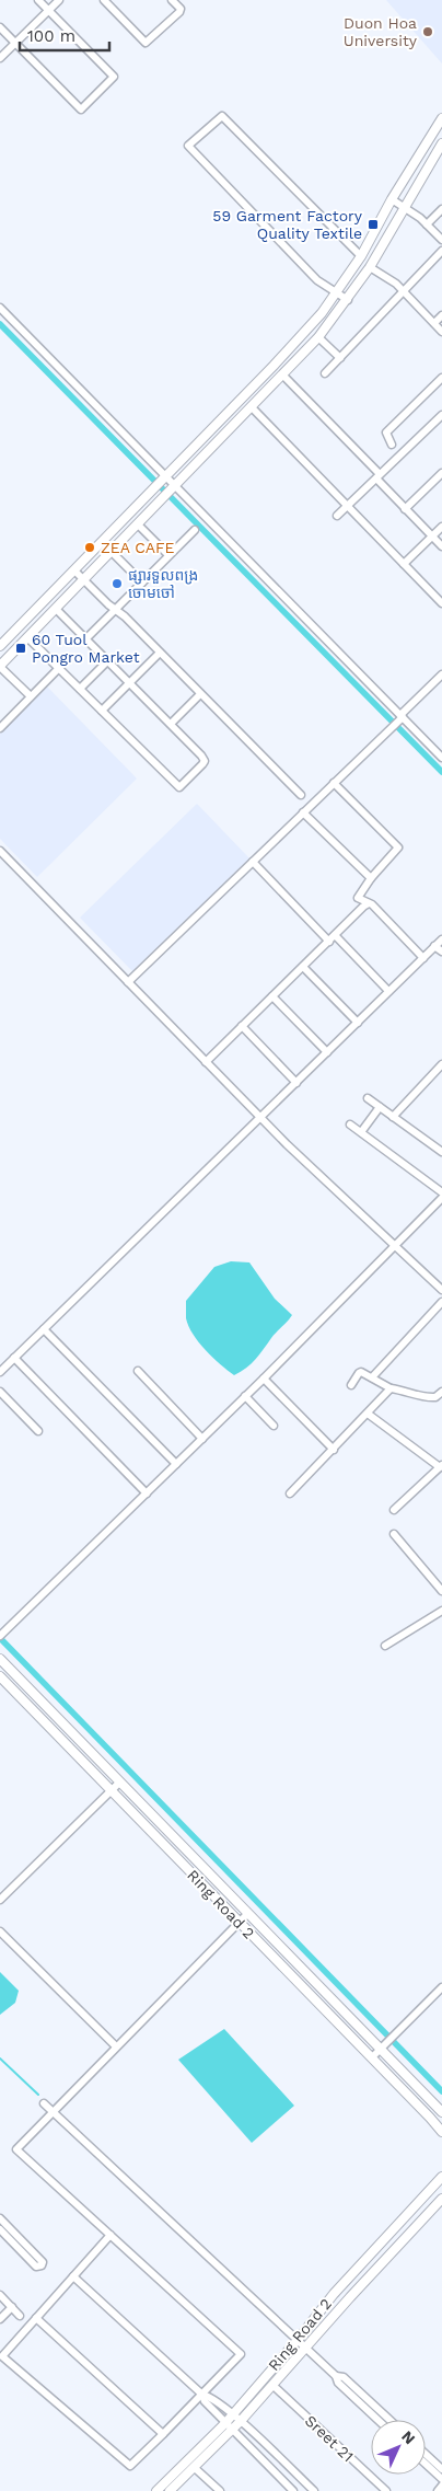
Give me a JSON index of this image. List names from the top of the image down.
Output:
{
  "streets": {
    "main road": ["Ring Road 2"],
    "street": ["Sreet 21"]
  },
  "crossings": [
    ["Ring Road 2", "Sreet 21"]
  ],
  "places": {
    "other": ["Duon Hoa University", "ZEA CAFE", "ផ្សារទួលពង្រ ចោមចៅ"],
    "transit": ["59 Garment Factory Quality Textile", "60 Tuol Pongro Market"]
  },
  "scale_bar": "100 m",
  "north": "top right"
}
